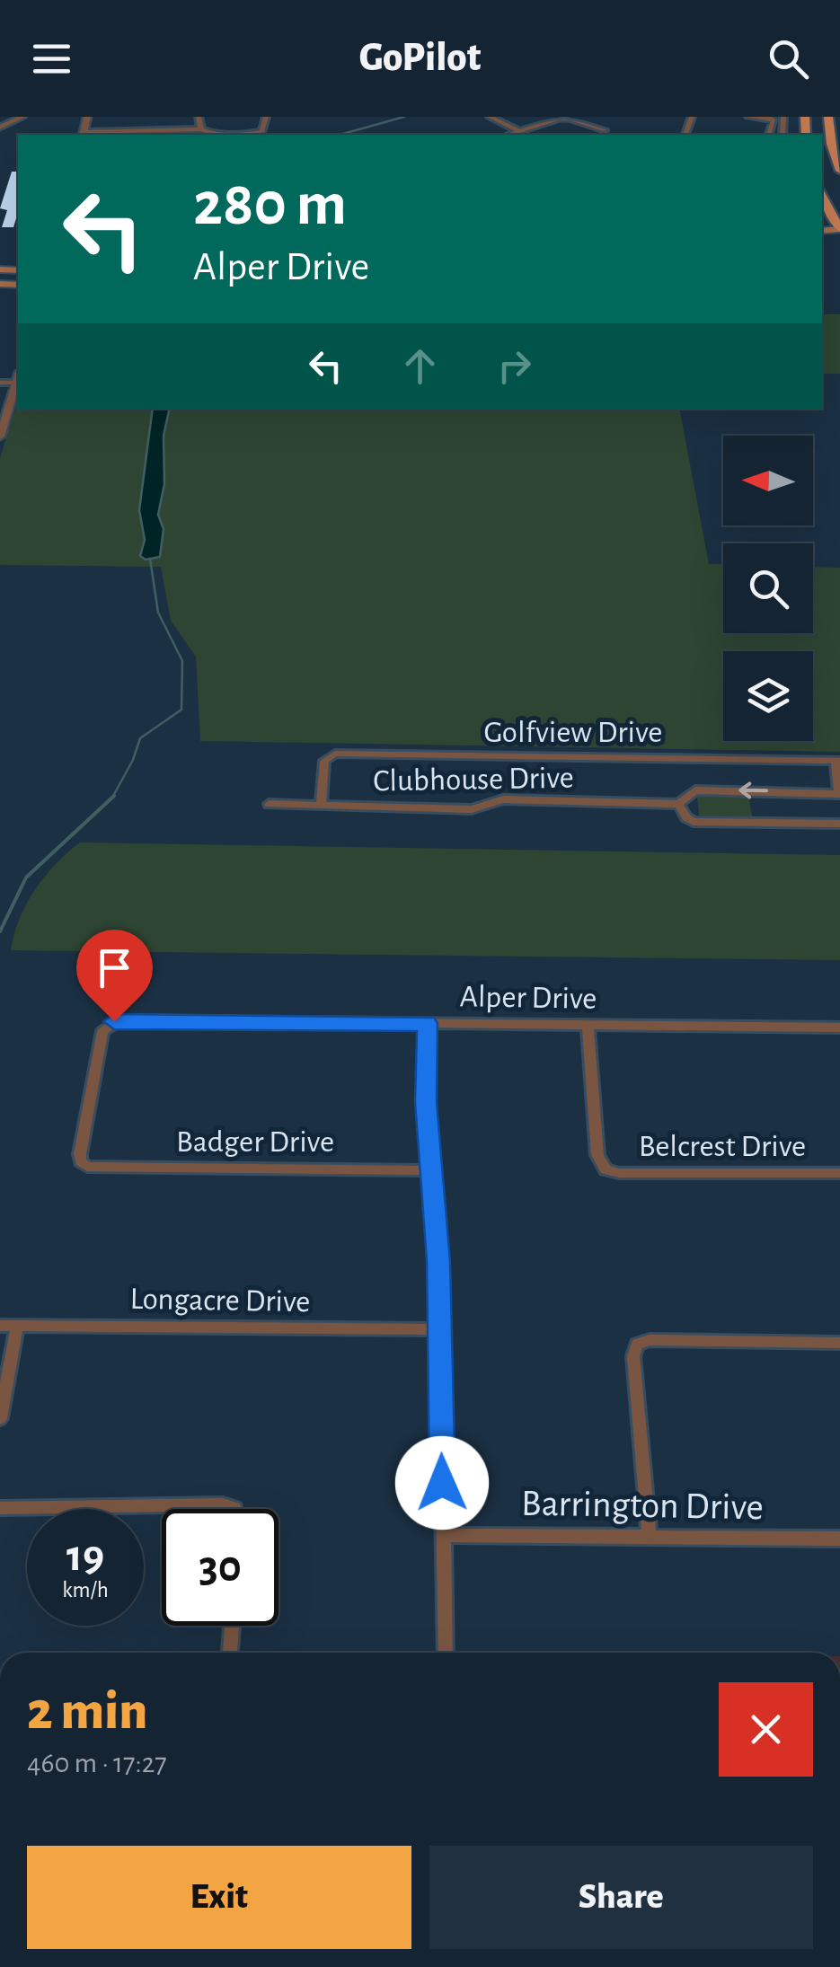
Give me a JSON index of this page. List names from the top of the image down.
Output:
{
  "streets": {
    "street": [
      "Golfview Drive",
      "Clubhouse Drive",
      "Alper Drive",
      "Badger Drive",
      "Belcrest Drive",
      "Longacre Drive",
      "Barrington Drive"
    ]
  },
  "crossings": [
    ["Golfview Drive", "Clubhouse Drive"],
    ["Alper Drive", "Badger Drive"],
    ["Alper Drive", "Belcrest Drive"]
  ],
  "north": "left",
  "page": {
    "header": "GoPilot",
    "turn": ["280 m", "Alper Drive"],
    "speed": "19 km/h",
    "limit": "30",
    "heading": ["2 min", "460 m · 17:27"],
    "buttons": ["Exit", "Share"]
  }
}
